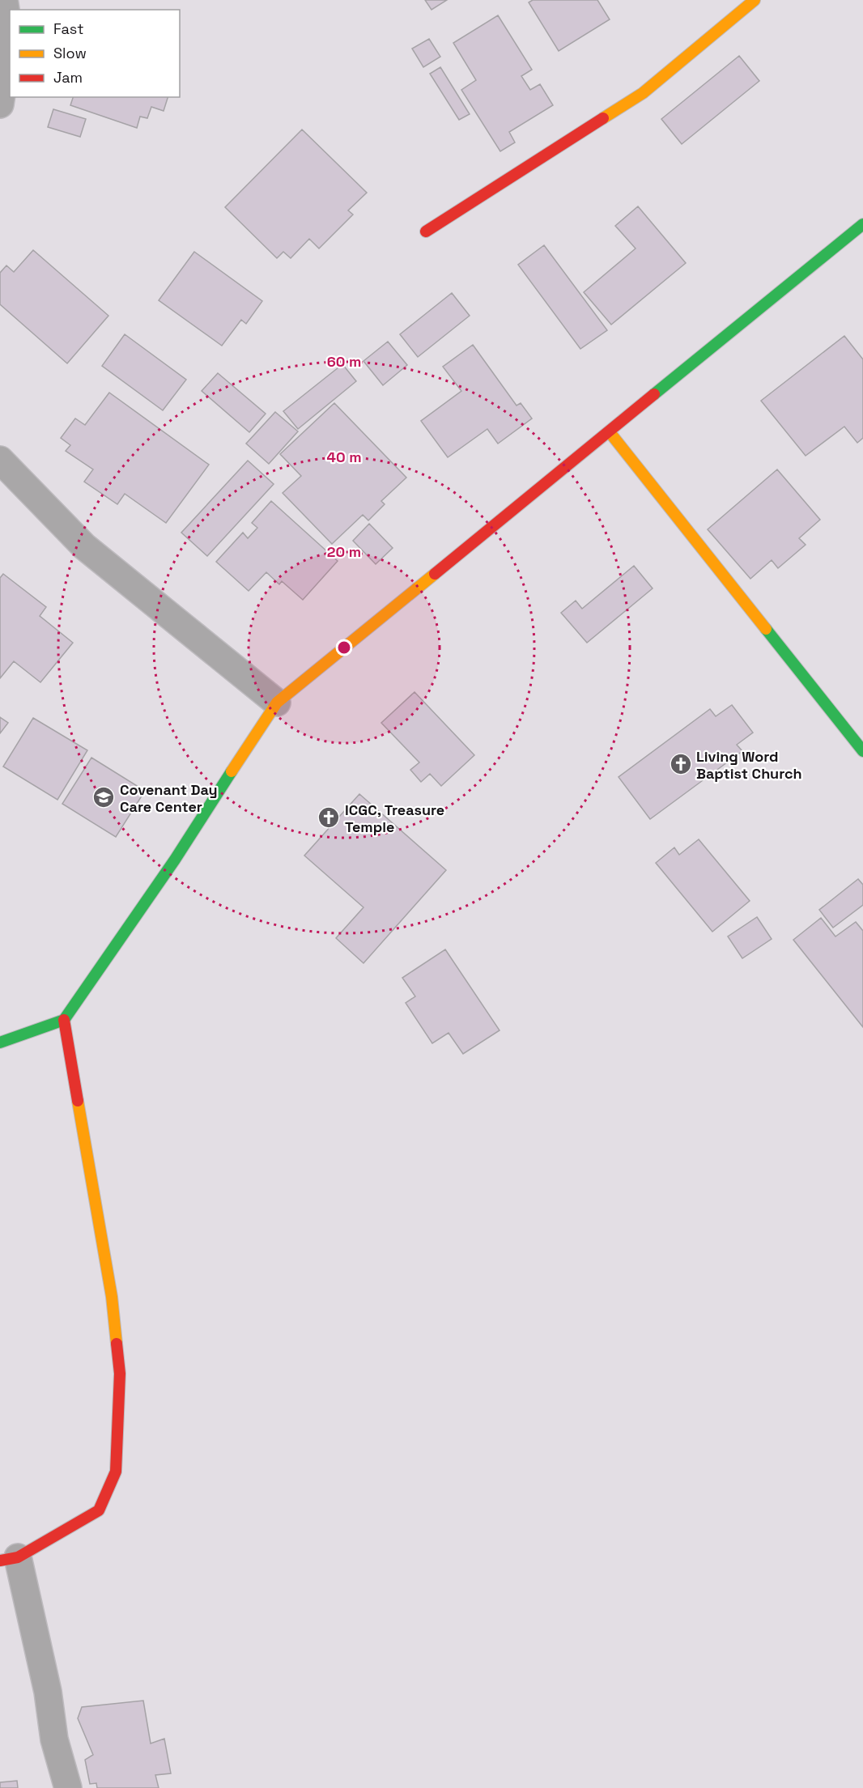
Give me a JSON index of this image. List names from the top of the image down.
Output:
{
  "places": {
    "church": ["Living Word Baptist Church", "ICGC, Treasure Temple"],
    "school or university": ["Covenant Day Care Center"]
  },
  "legend": ["Fast", "Slow", "Jam"],
  "rings": ["60 m", "40 m", "20 m"]
}
